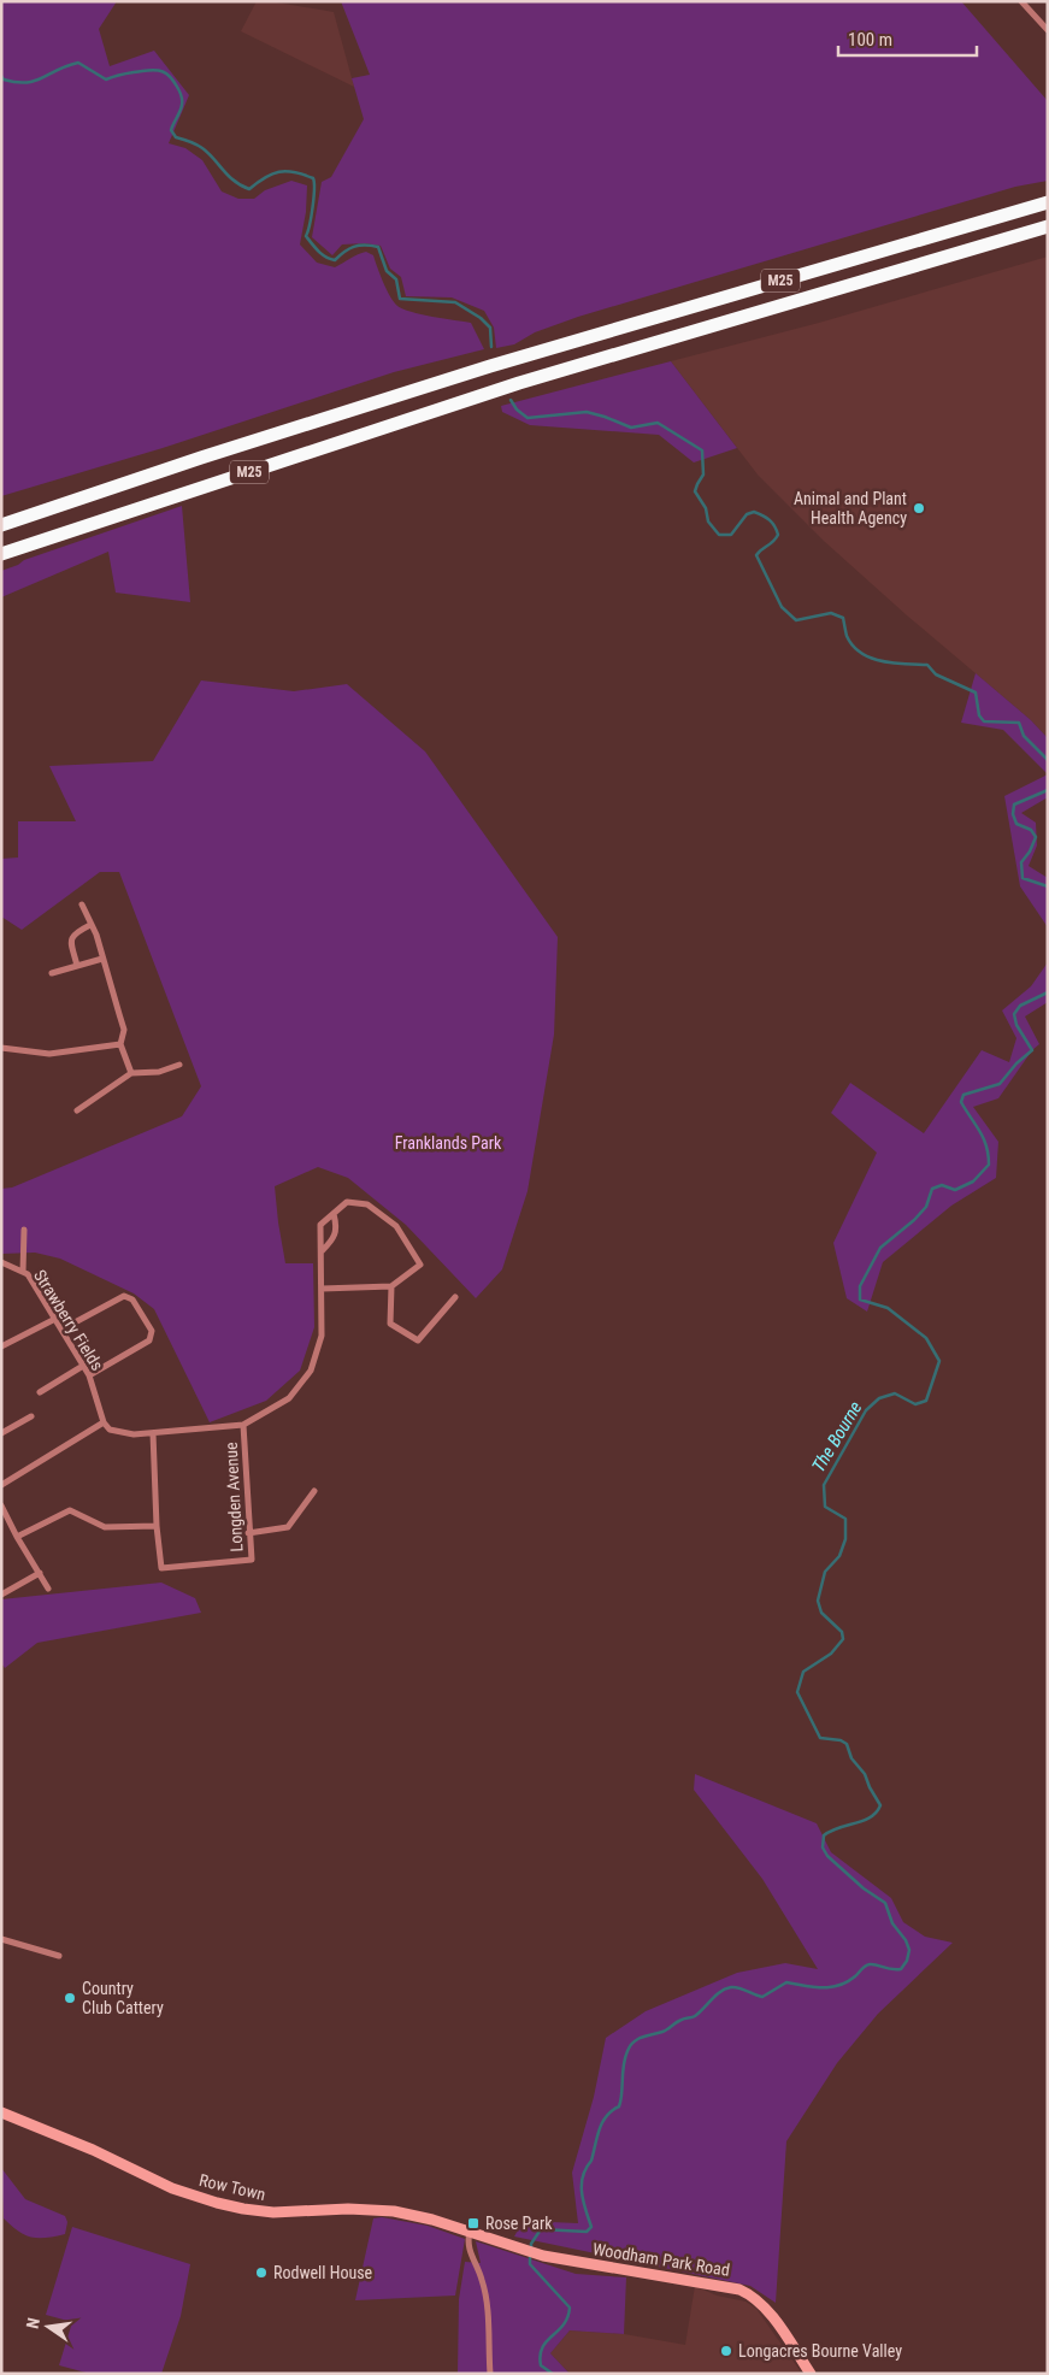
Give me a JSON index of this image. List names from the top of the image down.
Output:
{
  "streets": {
    "highway": ["M25"],
    "street": [
      "Strawberry Fields",
      "Longden Avenue",
      "Row Town",
      "Woodham Park Road"
    ]
  },
  "crossings": [
    ["Row Town", "Woodham Park Road"]
  ],
  "water": ["The Bourne"],
  "parks": ["Franklands Park"],
  "places": {
    "other": [
      "Animal and Plant Health Agency",
      "Country Club Cattery",
      "Rodwell House",
      "Longacres Bourne Valley"
    ],
    "transit": ["Rose Park"]
  },
  "scale_bar": "100 m",
  "north": "left"
}
